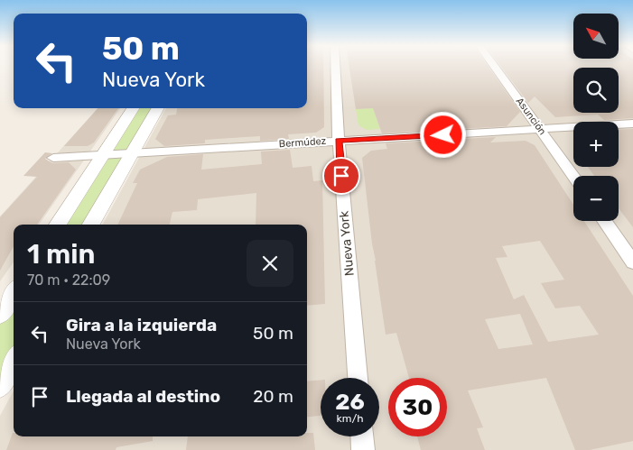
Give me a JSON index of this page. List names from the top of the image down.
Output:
{
  "streets": {
    "street": ["Asunción", "Bermúdez", "Nueva York"]
  },
  "crossings": [
    ["Asunción", "Bermúdez"],
    ["Bermúdez", "Nueva York"]
  ],
  "north": "top left",
  "page": {
    "map_buttons": ["+", "−"],
    "turn": ["50 m", "Nueva York"],
    "heading": ["1 min", "70 m · 22:09"],
    "list": [
      {
        "name": "Gira a la izquierda",
        "note": "Nueva York",
        "value": "50 m"
      },
      {
        "name": "Llegada al destino",
        "value": "20 m"
      }
    ],
    "speed": "26 km/h",
    "limit": "30"
  }
}
